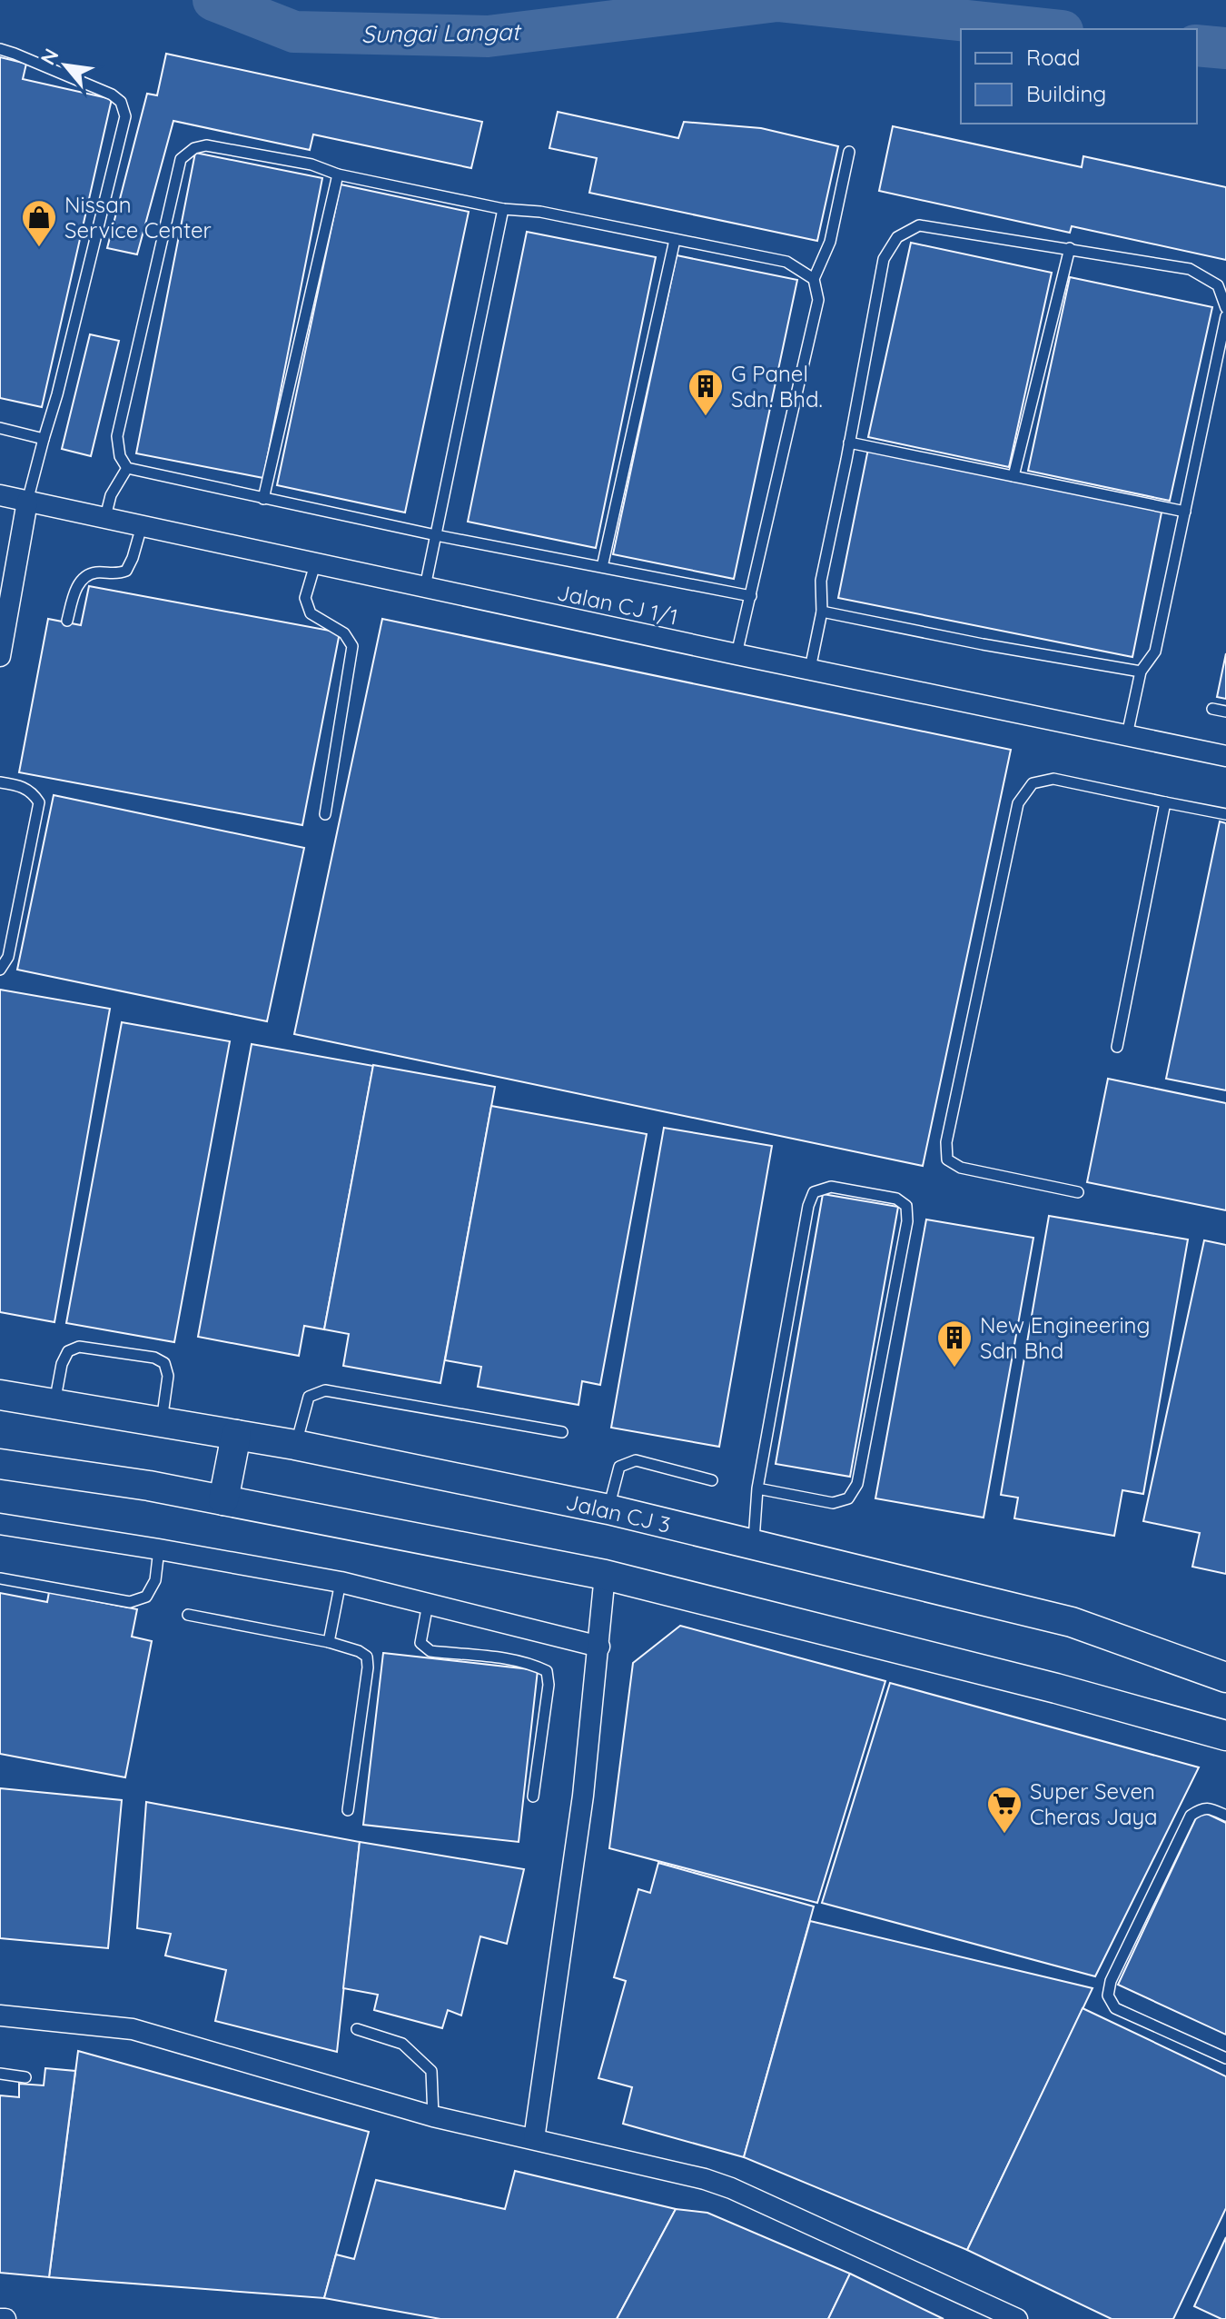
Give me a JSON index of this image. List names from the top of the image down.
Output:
{
  "streets": {
    "street": ["Jalan CJ 1/1", "Jalan CJ 3"]
  },
  "water": ["Sungai Langat"],
  "places": {
    "shop": ["Nissan Service Center"],
    "building": ["G Panel Sdn. Bhd.", "New Engineering Sdn Bhd"],
    "supermarket": ["Super Seven Cheras Jaya"]
  },
  "legend": ["Road", "Building"],
  "north": "top left"
}
